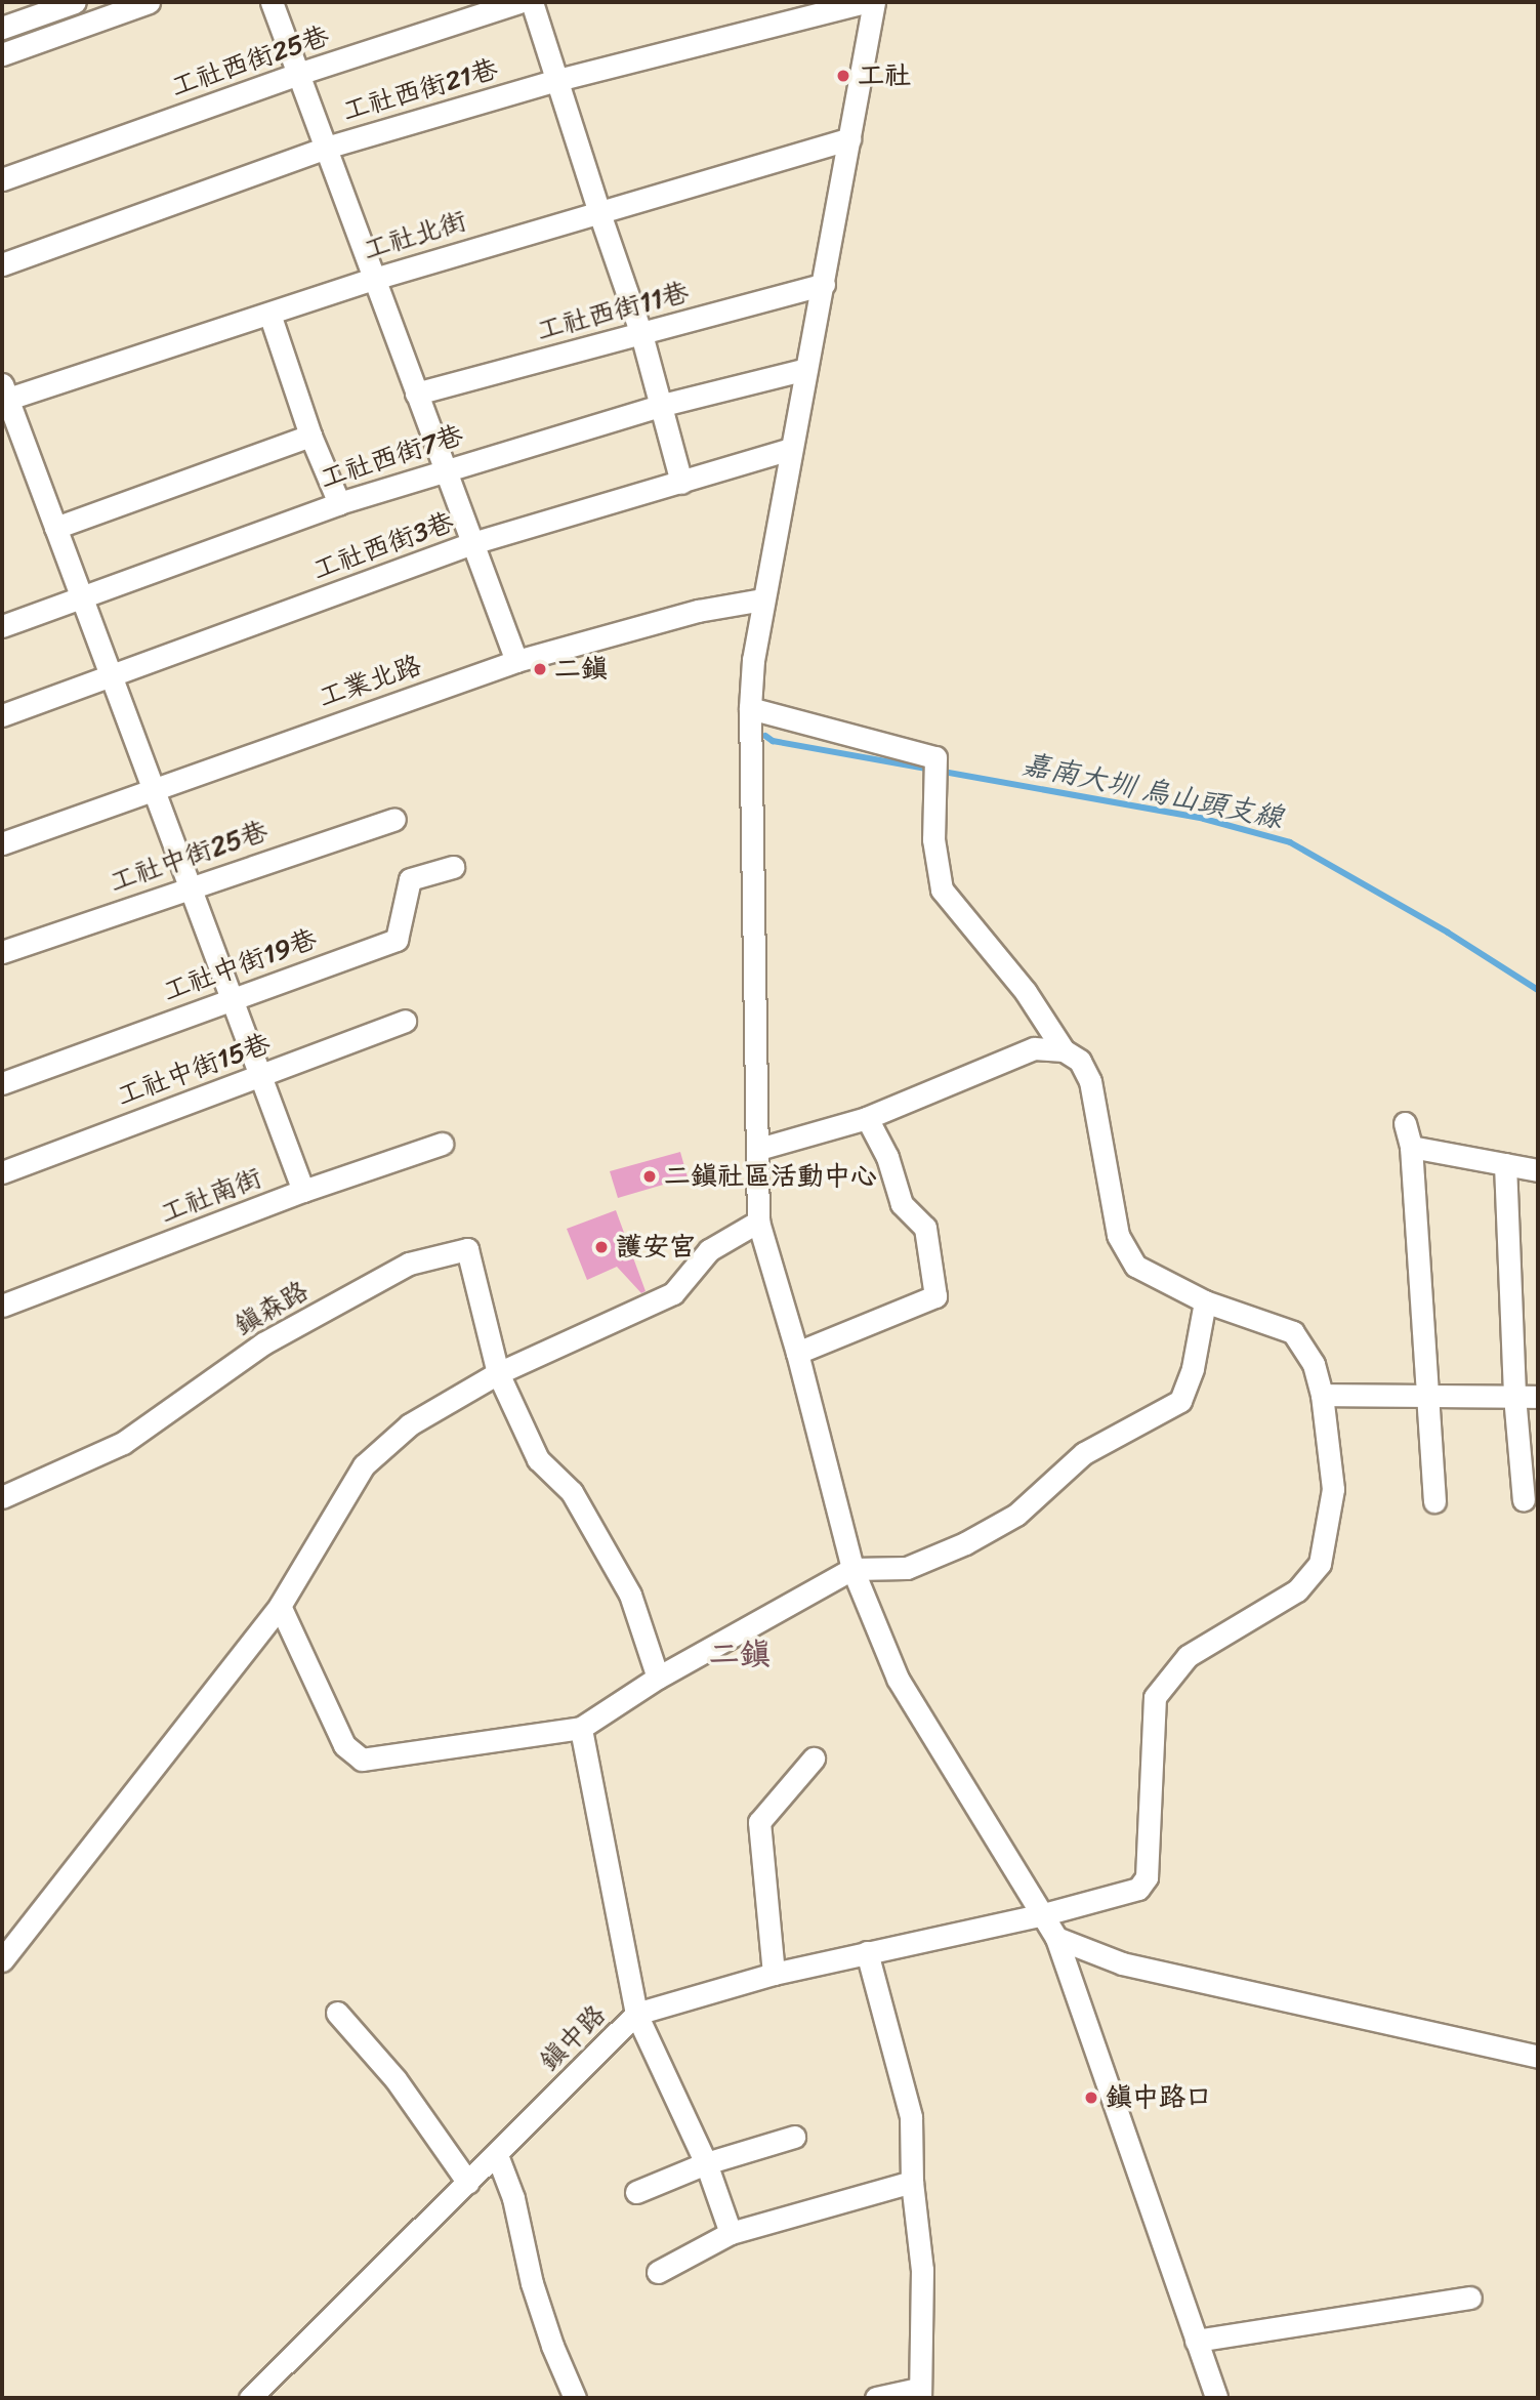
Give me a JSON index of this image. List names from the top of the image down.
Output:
{
  "streets": {
    "street": [
      "工社西街25巷",
      "工社西街21巷",
      "工社北街",
      "工社西街11巷",
      "工社西街7巷",
      "工社西街3巷",
      "工業北路",
      "工社中街25巷",
      "工社中街19巷",
      "工社中街15巷",
      "工社南街",
      "鎮森路",
      "鎮中路"
    ]
  },
  "districts": ["二鎮"],
  "water": ["嘉南大圳 烏山頭支線"],
  "places": [
    "工社",
    "二鎮",
    "二鎮社區活動中心",
    "護安宮",
    "鎮中路口"
  ]
}
